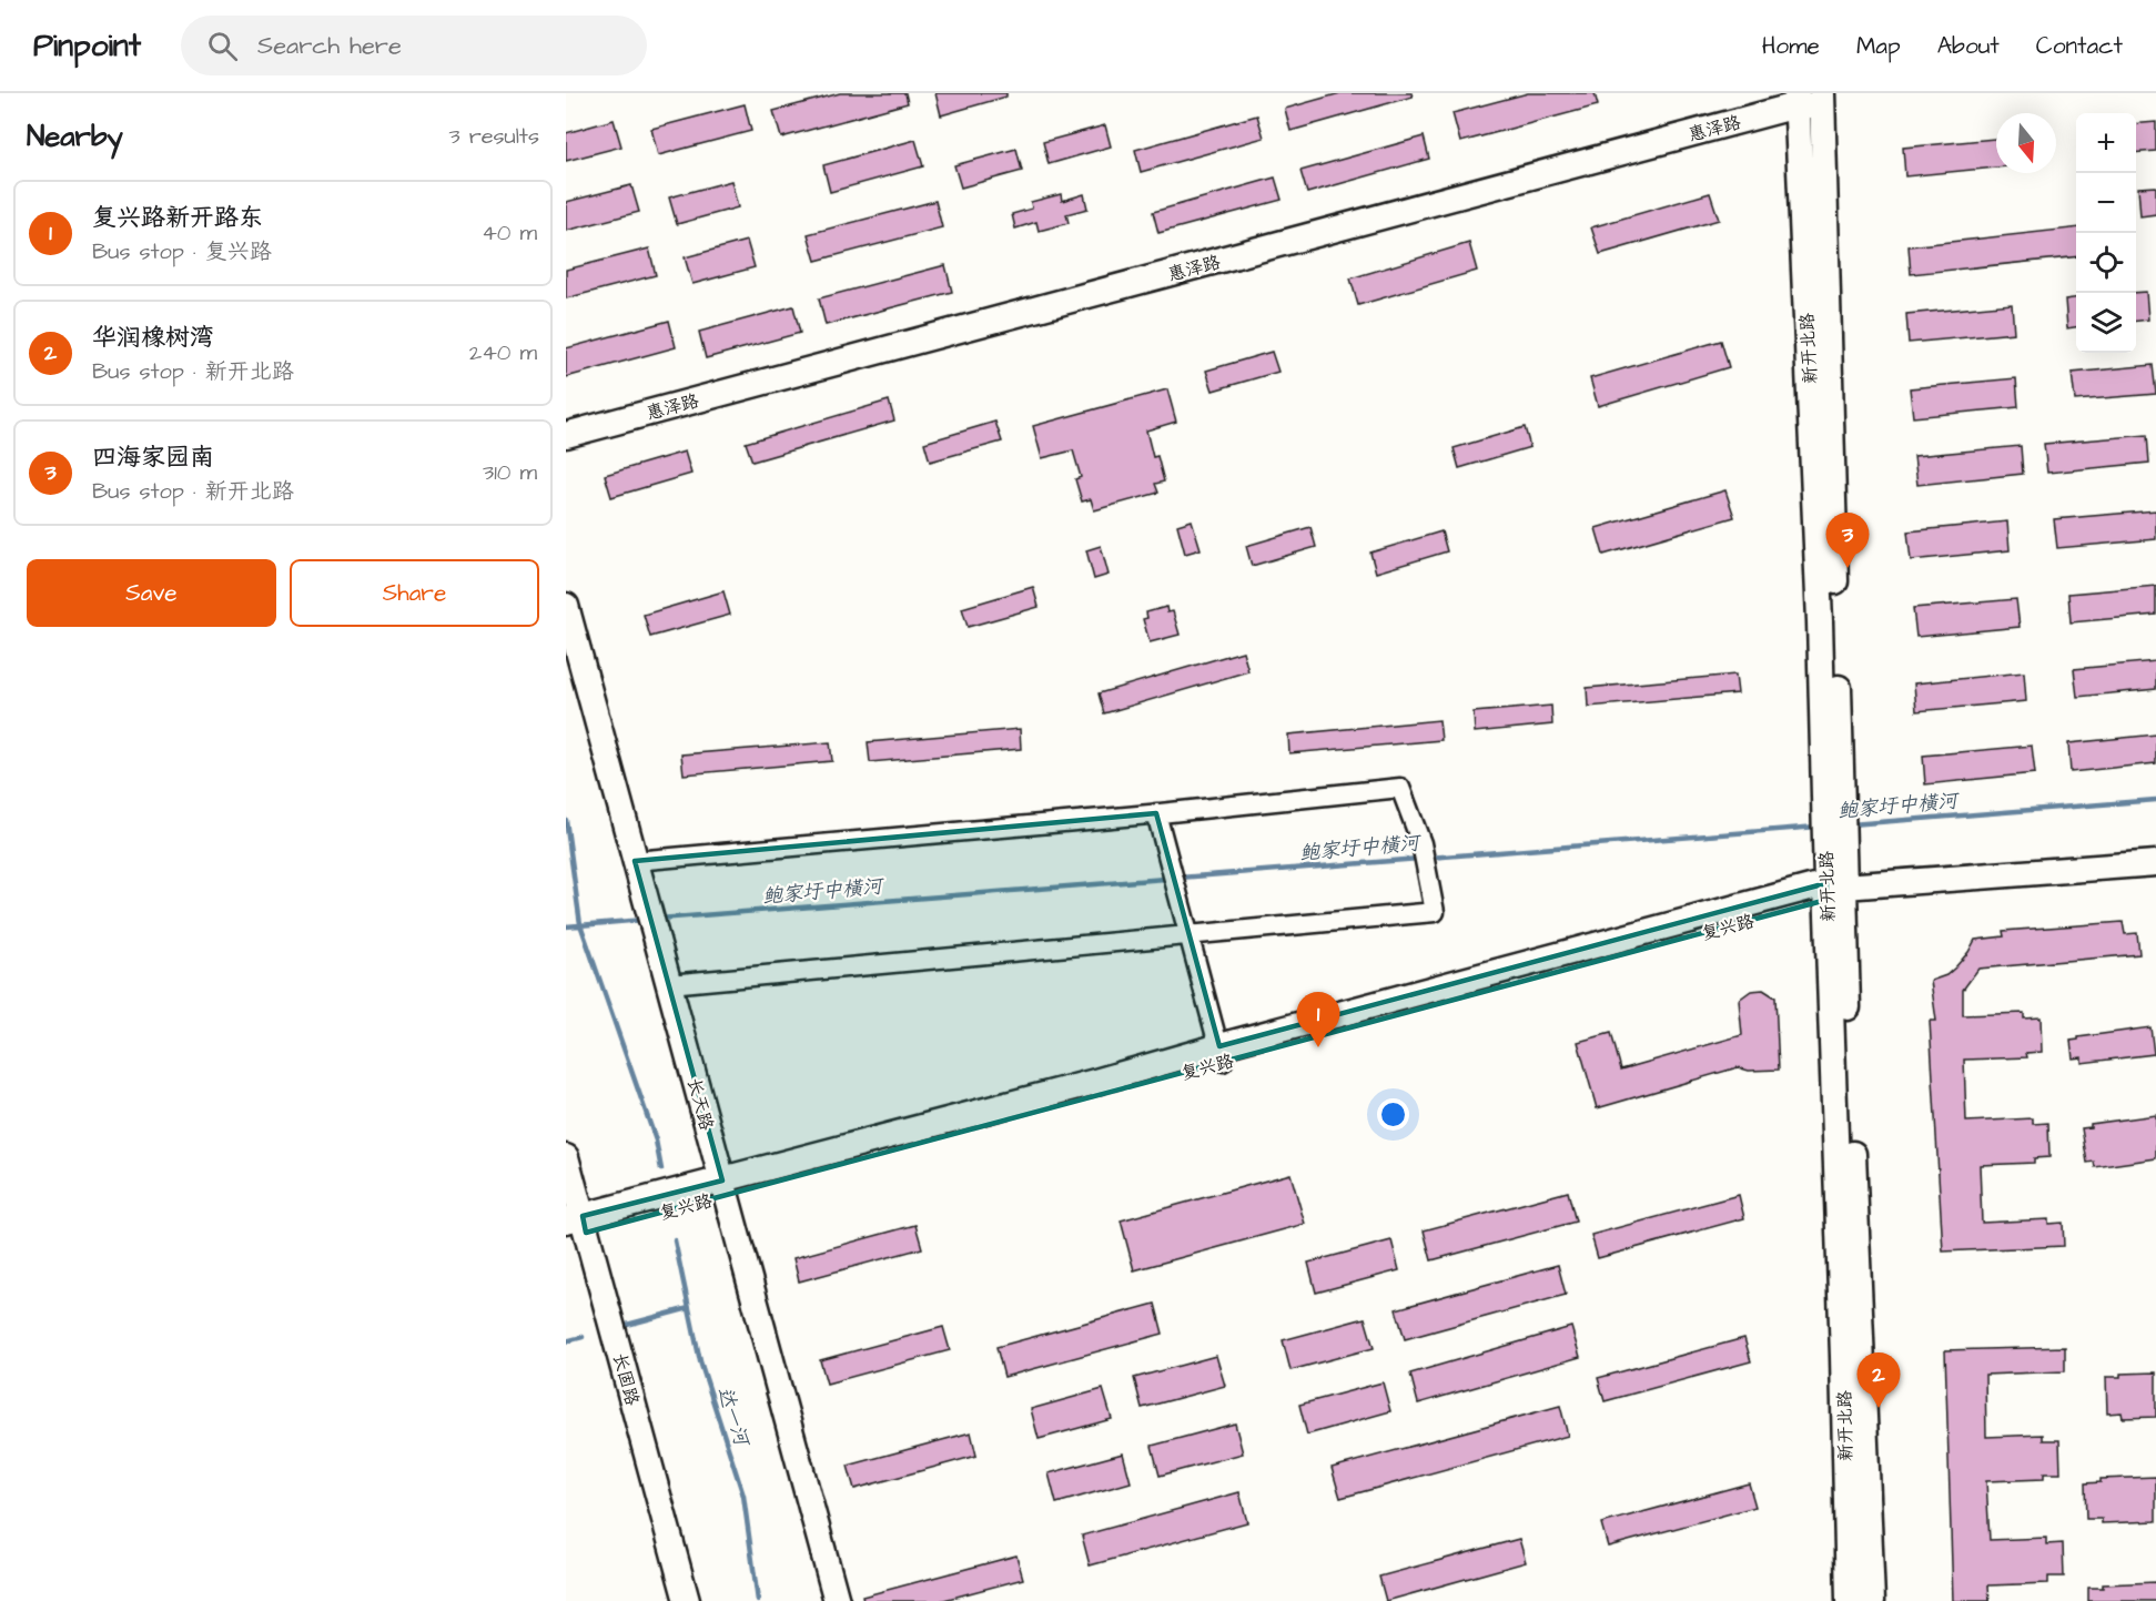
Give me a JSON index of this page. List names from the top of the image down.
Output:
{
  "streets": {
    "street": [
      "惠泽路",
      "新开北路",
      "复兴路",
      "长天路",
      "长固路"
    ]
  },
  "crossings": [
    ["惠泽路", "新开北路"],
    ["新开北路", "复兴路"],
    ["复兴路", "长天路"],
    ["复兴路", "长固路"]
  ],
  "water": ["鲍家圩中横河", "达一河"],
  "north": "bottom",
  "page": {
    "header": "Pinpoint",
    "search": "Search here",
    "nav": [
      "Home",
      "Map",
      "About",
      "Contact"
    ],
    "heading": ["Nearby", "3 results"],
    "map_buttons": ["+", "−"],
    "list": [
      {
        "mark": "1",
        "name": "复兴路新开路东",
        "note": "Bus stop · 复兴路",
        "value": "40 m"
      },
      {
        "mark": "2",
        "name": "华润橡树湾",
        "note": "Bus stop · 新开北路",
        "value": "240 m"
      },
      {
        "mark": "3",
        "name": "四海家园南",
        "note": "Bus stop · 新开北路",
        "value": "310 m"
      }
    ],
    "pins": ["3", "1", "2"],
    "buttons": ["Save", "Share"]
  }
}
